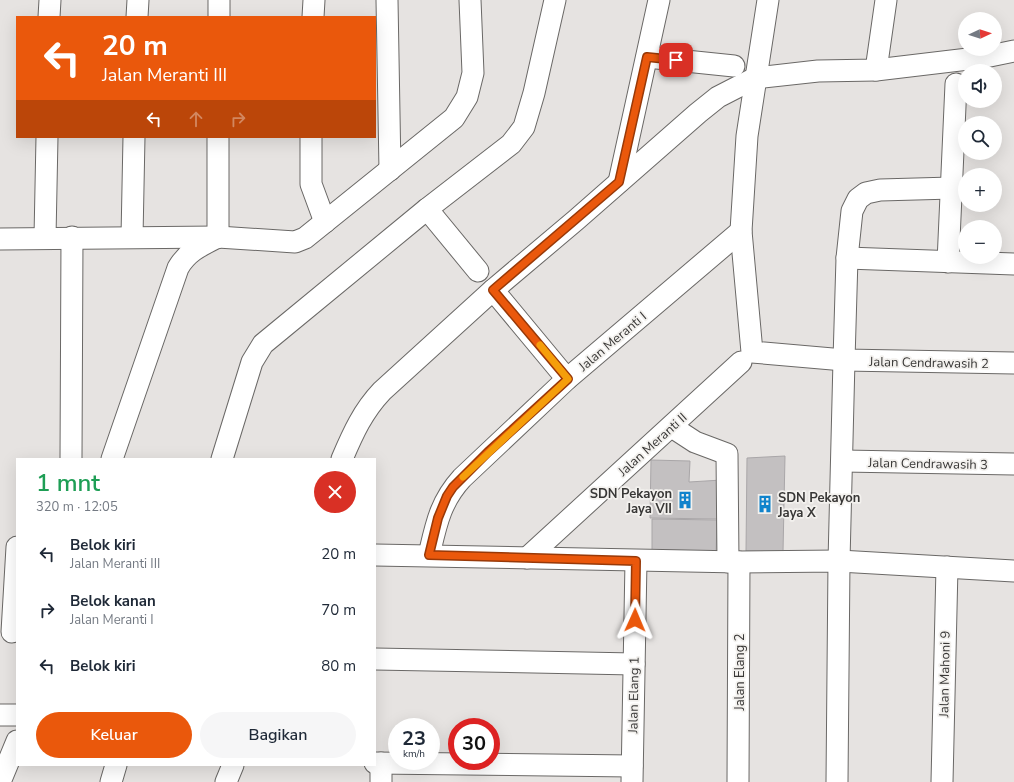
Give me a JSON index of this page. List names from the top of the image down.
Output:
{
  "streets": {
    "street": [
      "Jalan Meranti I",
      "Jalan Cendrawasih 2",
      "Jalan Meranti II",
      "Jalan Cendrawasih 3",
      "Jalan Elang 2",
      "Jalan Mahoni 9",
      "Jalan Elang 1"
    ]
  },
  "crossings": [
    ["Jalan Meranti I", "Jalan Cendrawasih 2"],
    ["Jalan Meranti II", "Jalan Elang 2"]
  ],
  "places": {
    "building": ["SDN Pekayon Jaya VII", "SDN Pekayon Jaya X"]
  },
  "north": "right",
  "page": {
    "map_buttons": ["+", "−"],
    "turn": ["20 m", "Jalan Meranti III"],
    "heading": ["1 mnt", "320 m · 12:05"],
    "list": [
      {
        "name": "Belok kiri",
        "note": "Jalan Meranti III",
        "value": "20 m"
      },
      {
        "name": "Belok kanan",
        "note": "Jalan Meranti I",
        "value": "70 m"
      },
      {
        "name": "Belok kiri",
        "value": "80 m"
      }
    ],
    "buttons": ["Keluar", "Bagikan"],
    "speed": "23 km/h",
    "limit": "30"
  }
}
